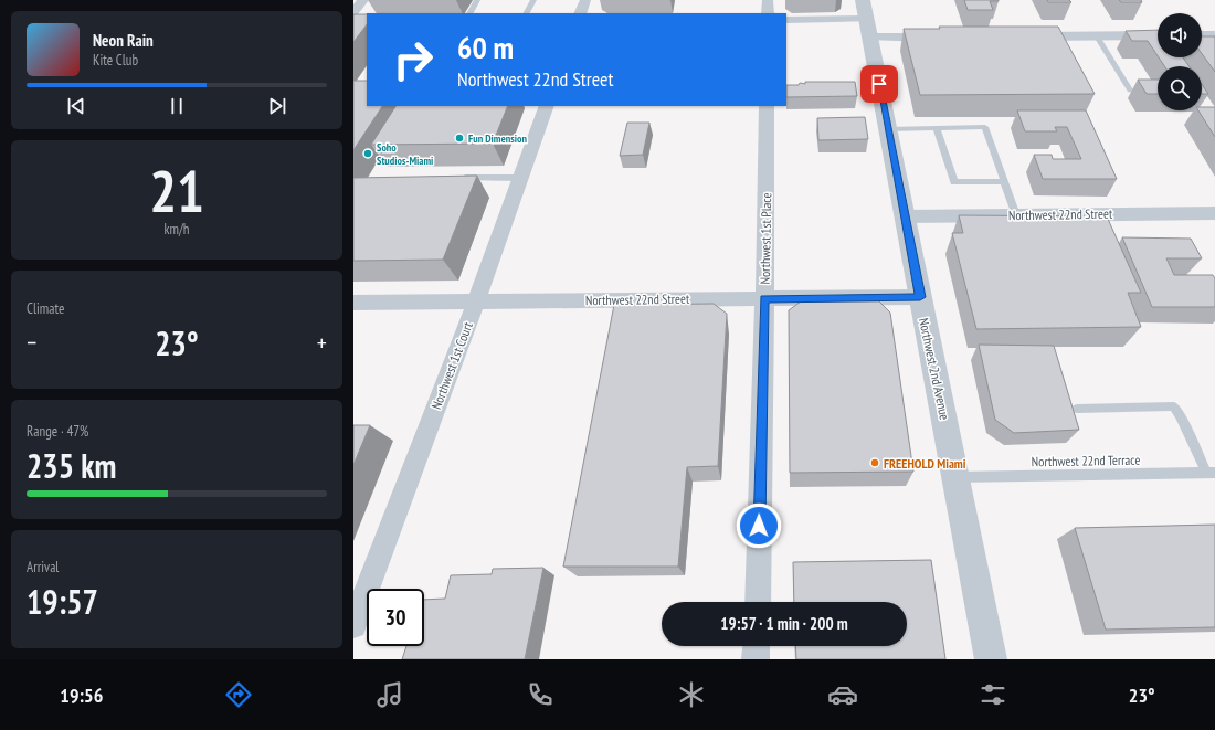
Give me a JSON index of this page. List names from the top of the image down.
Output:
{
  "streets": {
    "street": [
      "Northwest 22nd Street",
      "Northwest 1st Place",
      "Northwest 1st Court",
      "Northwest 2nd Avenue"
    ],
    "lane": ["Northwest 22nd Terrace"]
  },
  "crossings": [
    ["Northwest 22nd Street", "Northwest 1st Place"],
    ["Northwest 22nd Street", "Northwest 1st Court"],
    ["Northwest 22nd Street", "Northwest 2nd Avenue"],
    ["Northwest 2nd Avenue", "Northwest 22nd Terrace"]
  ],
  "places": ["Fun Dimension", "Soho Studios-Miami", "FREEHOLD Miami"],
  "page": {
    "turn": ["60 m", "Northwest 22nd Street"],
    "song": ["Neon Rain", "Kite Club"],
    "tile": [
      ["21", "km/h"],
      "Climate",
      ["Range · 47%", "235 km"],
      ["Arrival", "19:57"]
    ],
    "heat": ["−", "23°", "+"],
    "limit": "30",
    "trip": "19:57 · 1 min · 200 m",
    "tabs": ["19:56", "23°"]
  }
}
